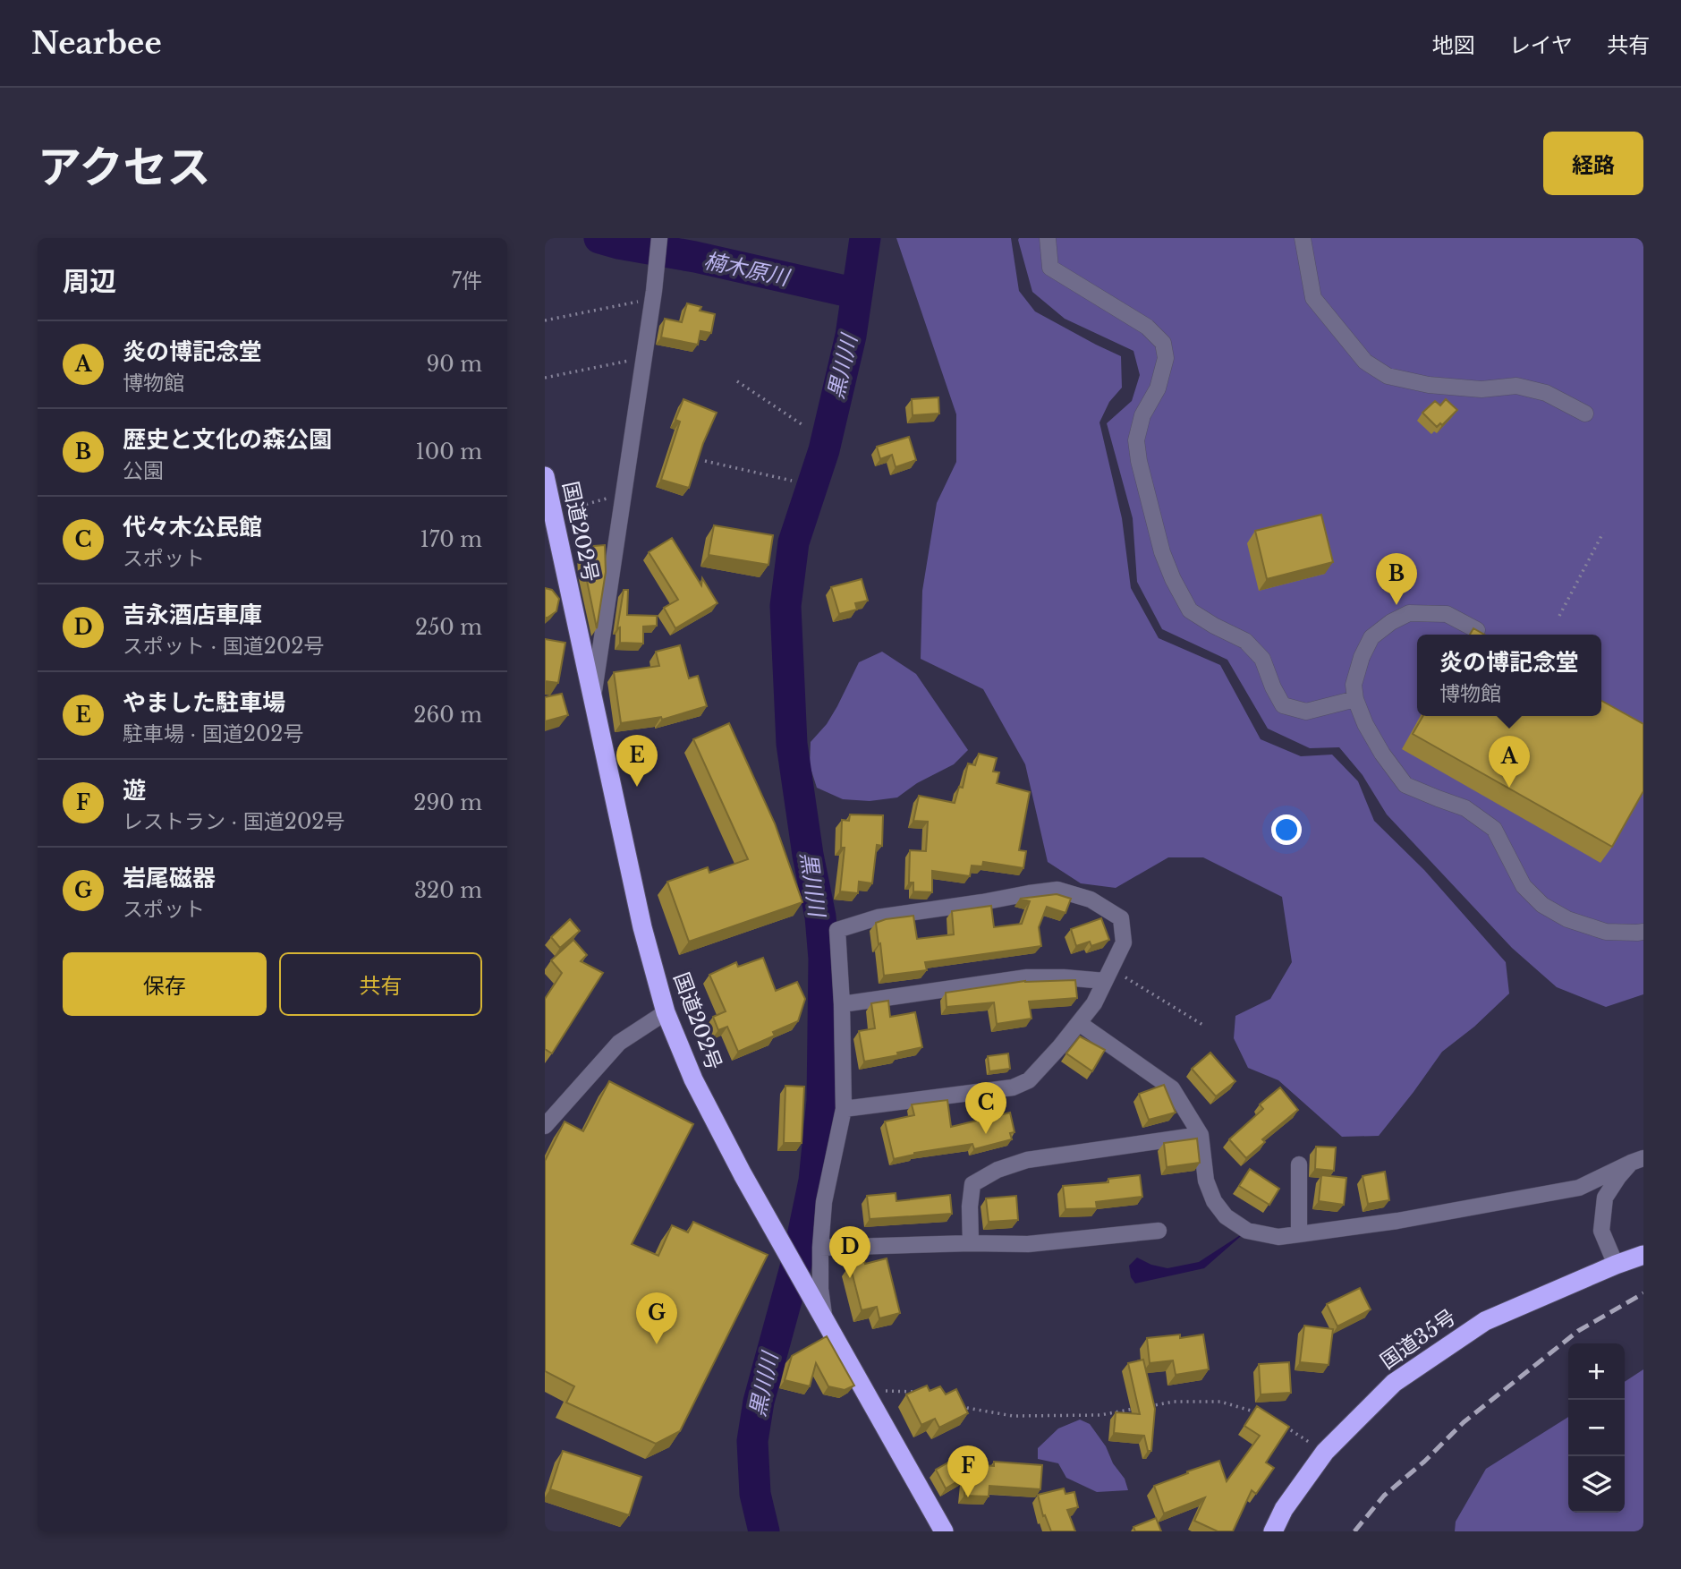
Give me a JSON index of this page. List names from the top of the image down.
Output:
{
  "streets": {
    "highway": ["国道202号", "国道35号"]
  },
  "water": ["楠木原川", "黒川川"],
  "page": {
    "header": "Nearbee",
    "nav": ["地図", "レイヤ", "共有"],
    "title": "アクセス",
    "buttons": [
      "経路",
      ["保存", "共有"]
    ],
    "heading": ["周辺", "7件"],
    "list": [
      {
        "mark": "A",
        "name": "炎の博記念堂",
        "note": "博物館",
        "value": "90 m"
      },
      {
        "mark": "B",
        "name": "歴史と文化の森公園",
        "note": "公園",
        "value": "100 m"
      },
      {
        "mark": "C",
        "name": "代々木公民館",
        "note": "スポット",
        "value": "170 m"
      },
      {
        "mark": "D",
        "name": "吉永酒店車庫",
        "note": "スポット · 国道202号",
        "value": "250 m"
      },
      {
        "mark": "E",
        "name": "やました駐車場",
        "note": "駐車場 · 国道202号",
        "value": "260 m"
      },
      {
        "mark": "F",
        "name": "遊",
        "note": "レストラン · 国道202号",
        "value": "290 m"
      },
      {
        "mark": "G",
        "name": "岩尾磁器",
        "note": "スポット",
        "value": "320 m"
      }
    ],
    "pins": [
      "B",
      "E",
      "A",
      "C",
      "D",
      "G",
      "F"
    ],
    "popup": ["炎の博記念堂", "博物館"],
    "map_buttons": ["+", "−"]
  }
}
